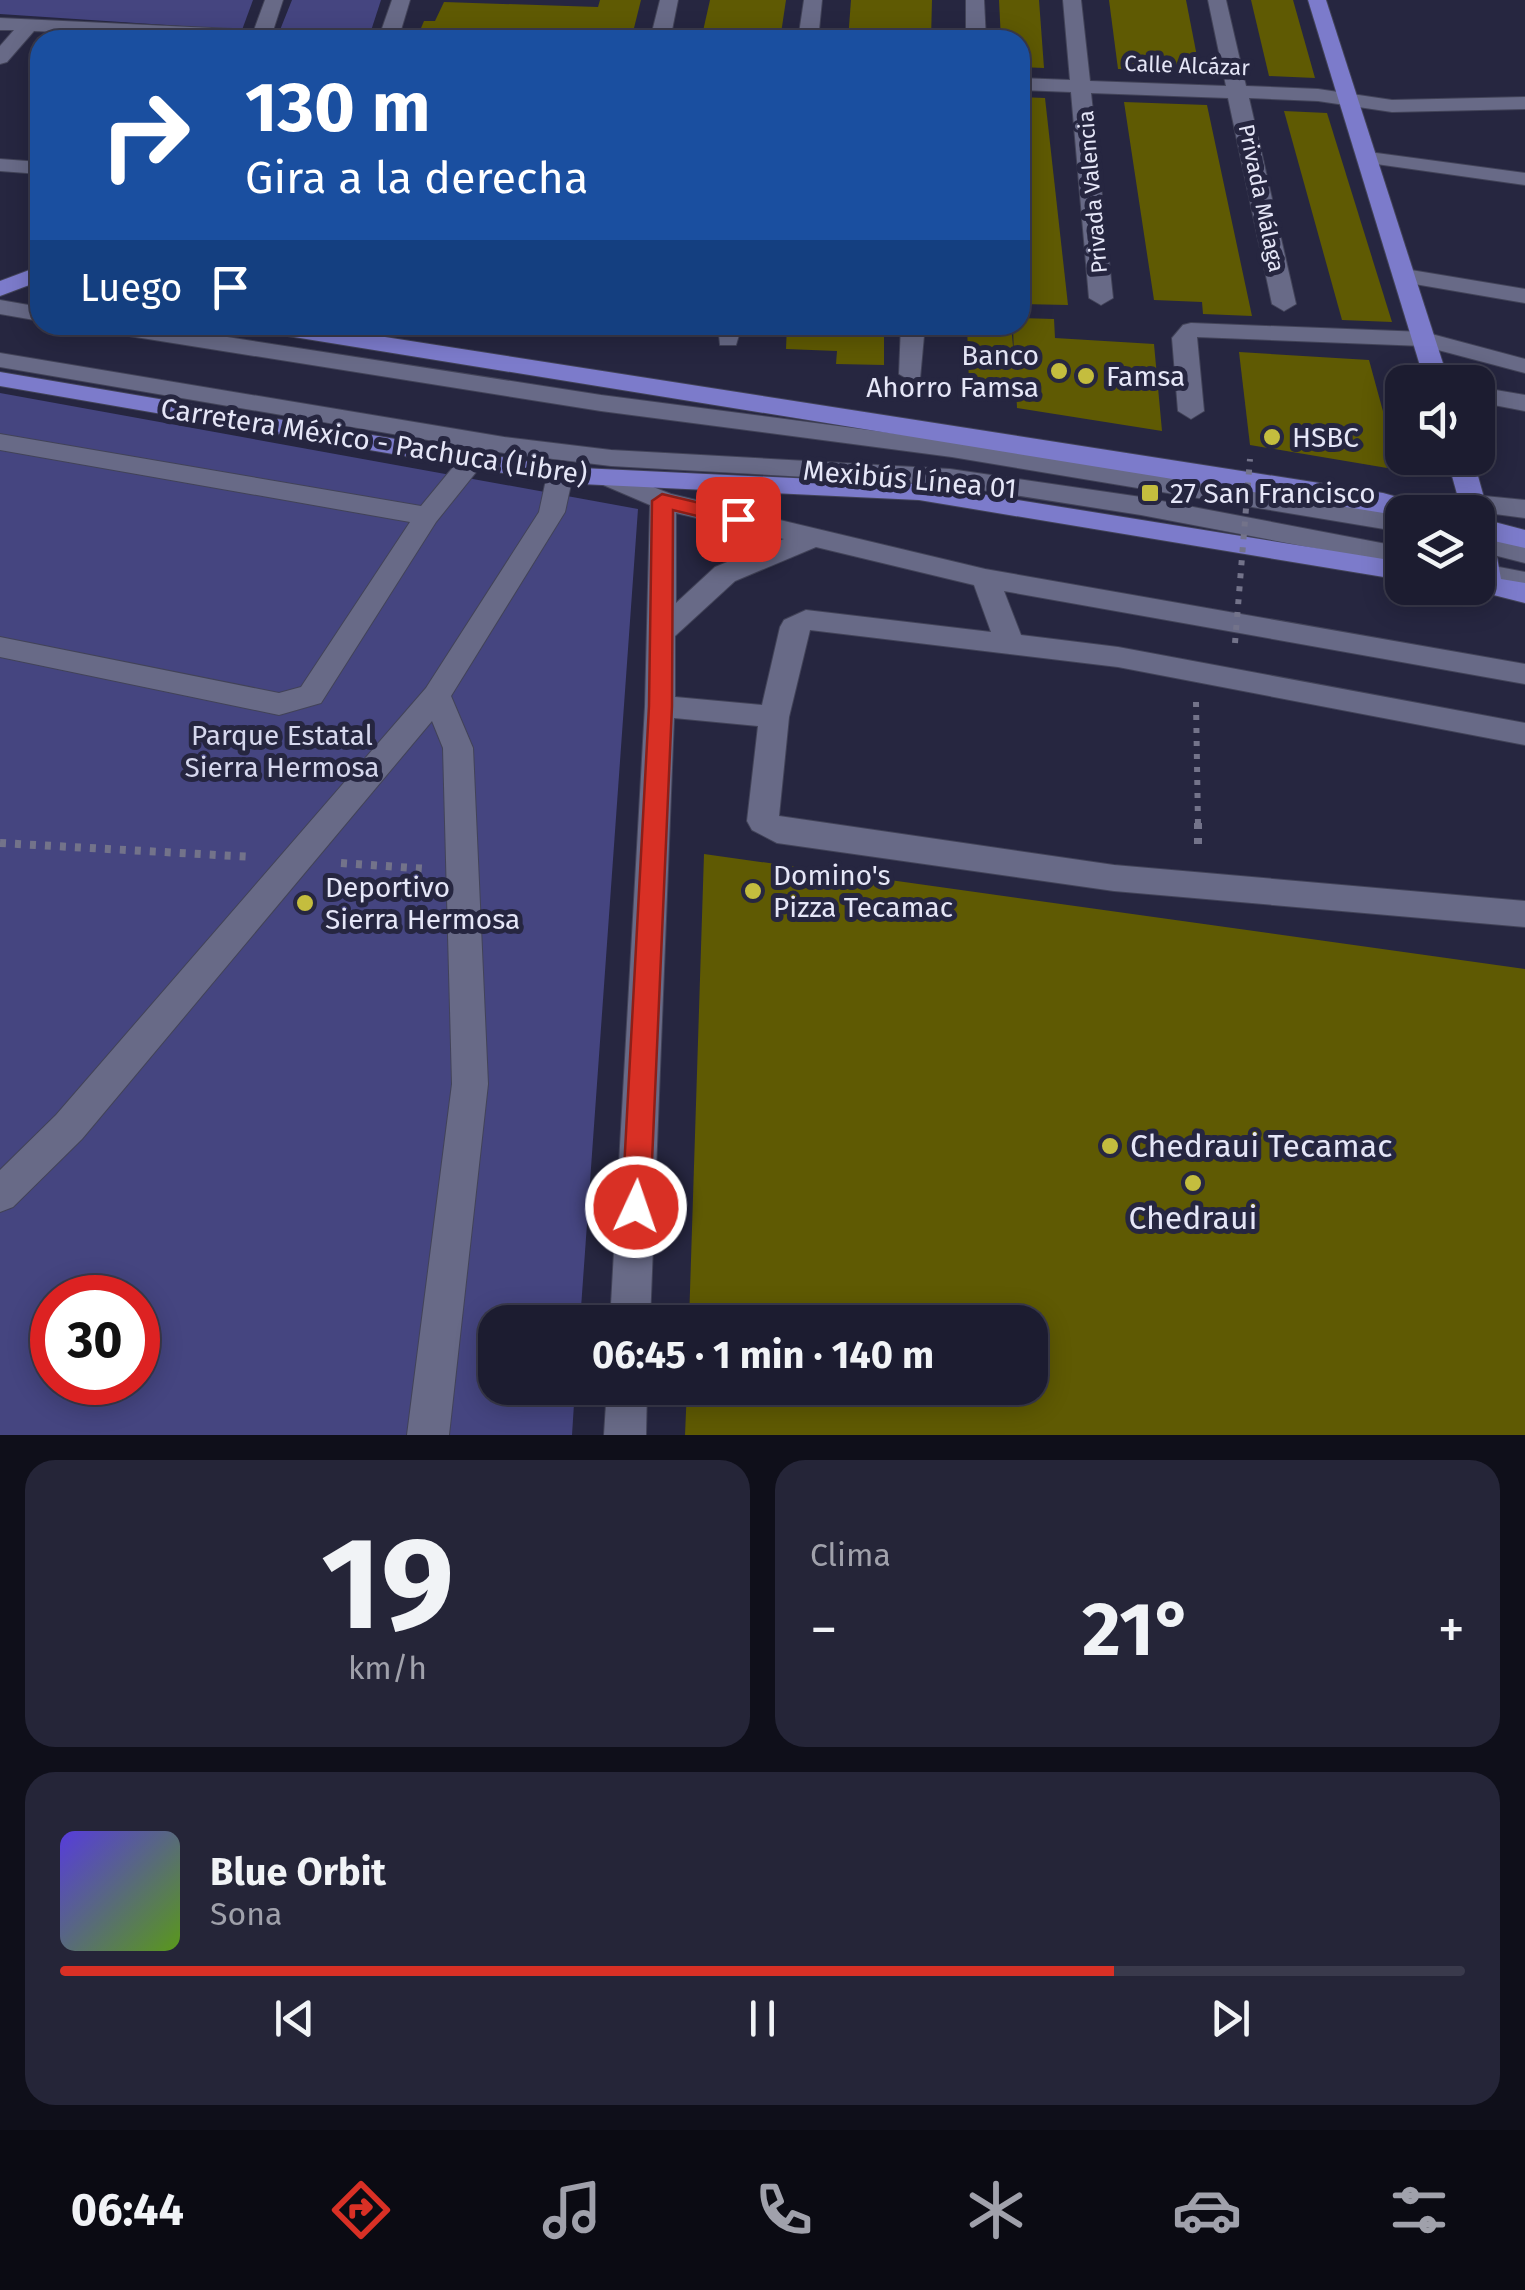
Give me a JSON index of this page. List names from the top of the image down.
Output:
{
  "streets": {
    "main road": ["Carretera México - Pachuca (Libre)"],
    "street": [
      "Calle Alcázar",
      "Privada Valencia",
      "Privada Málaga",
      "Mexibús Línea 01"
    ]
  },
  "crossings": [
    ["Calle Alcázar", "Privada Valencia"],
    ["Calle Alcázar", "Privada Málaga"]
  ],
  "parks": ["Parque Estatal Sierra Hermosa"],
  "places": {
    "other": [
      "Banco Ahorro Famsa",
      "Famsa",
      "HSBC",
      "Domino's Pizza Tecamac",
      "Deportivo Sierra Hermosa",
      "Chedraui Tecamac",
      "Chedraui"
    ],
    "transit": ["27 San Francisco"]
  },
  "page": {
    "turn": ["130 m", "Gira a la derecha"],
    "then": "Luego",
    "limit": "30",
    "trip": "06:45 · 1 min · 140 m",
    "tile": [
      ["19", "km/h"],
      "Clima"
    ],
    "heat": ["−", "21°", "+"],
    "song": ["Blue Orbit", "Sona"],
    "tabs": "06:44"
  }
}
